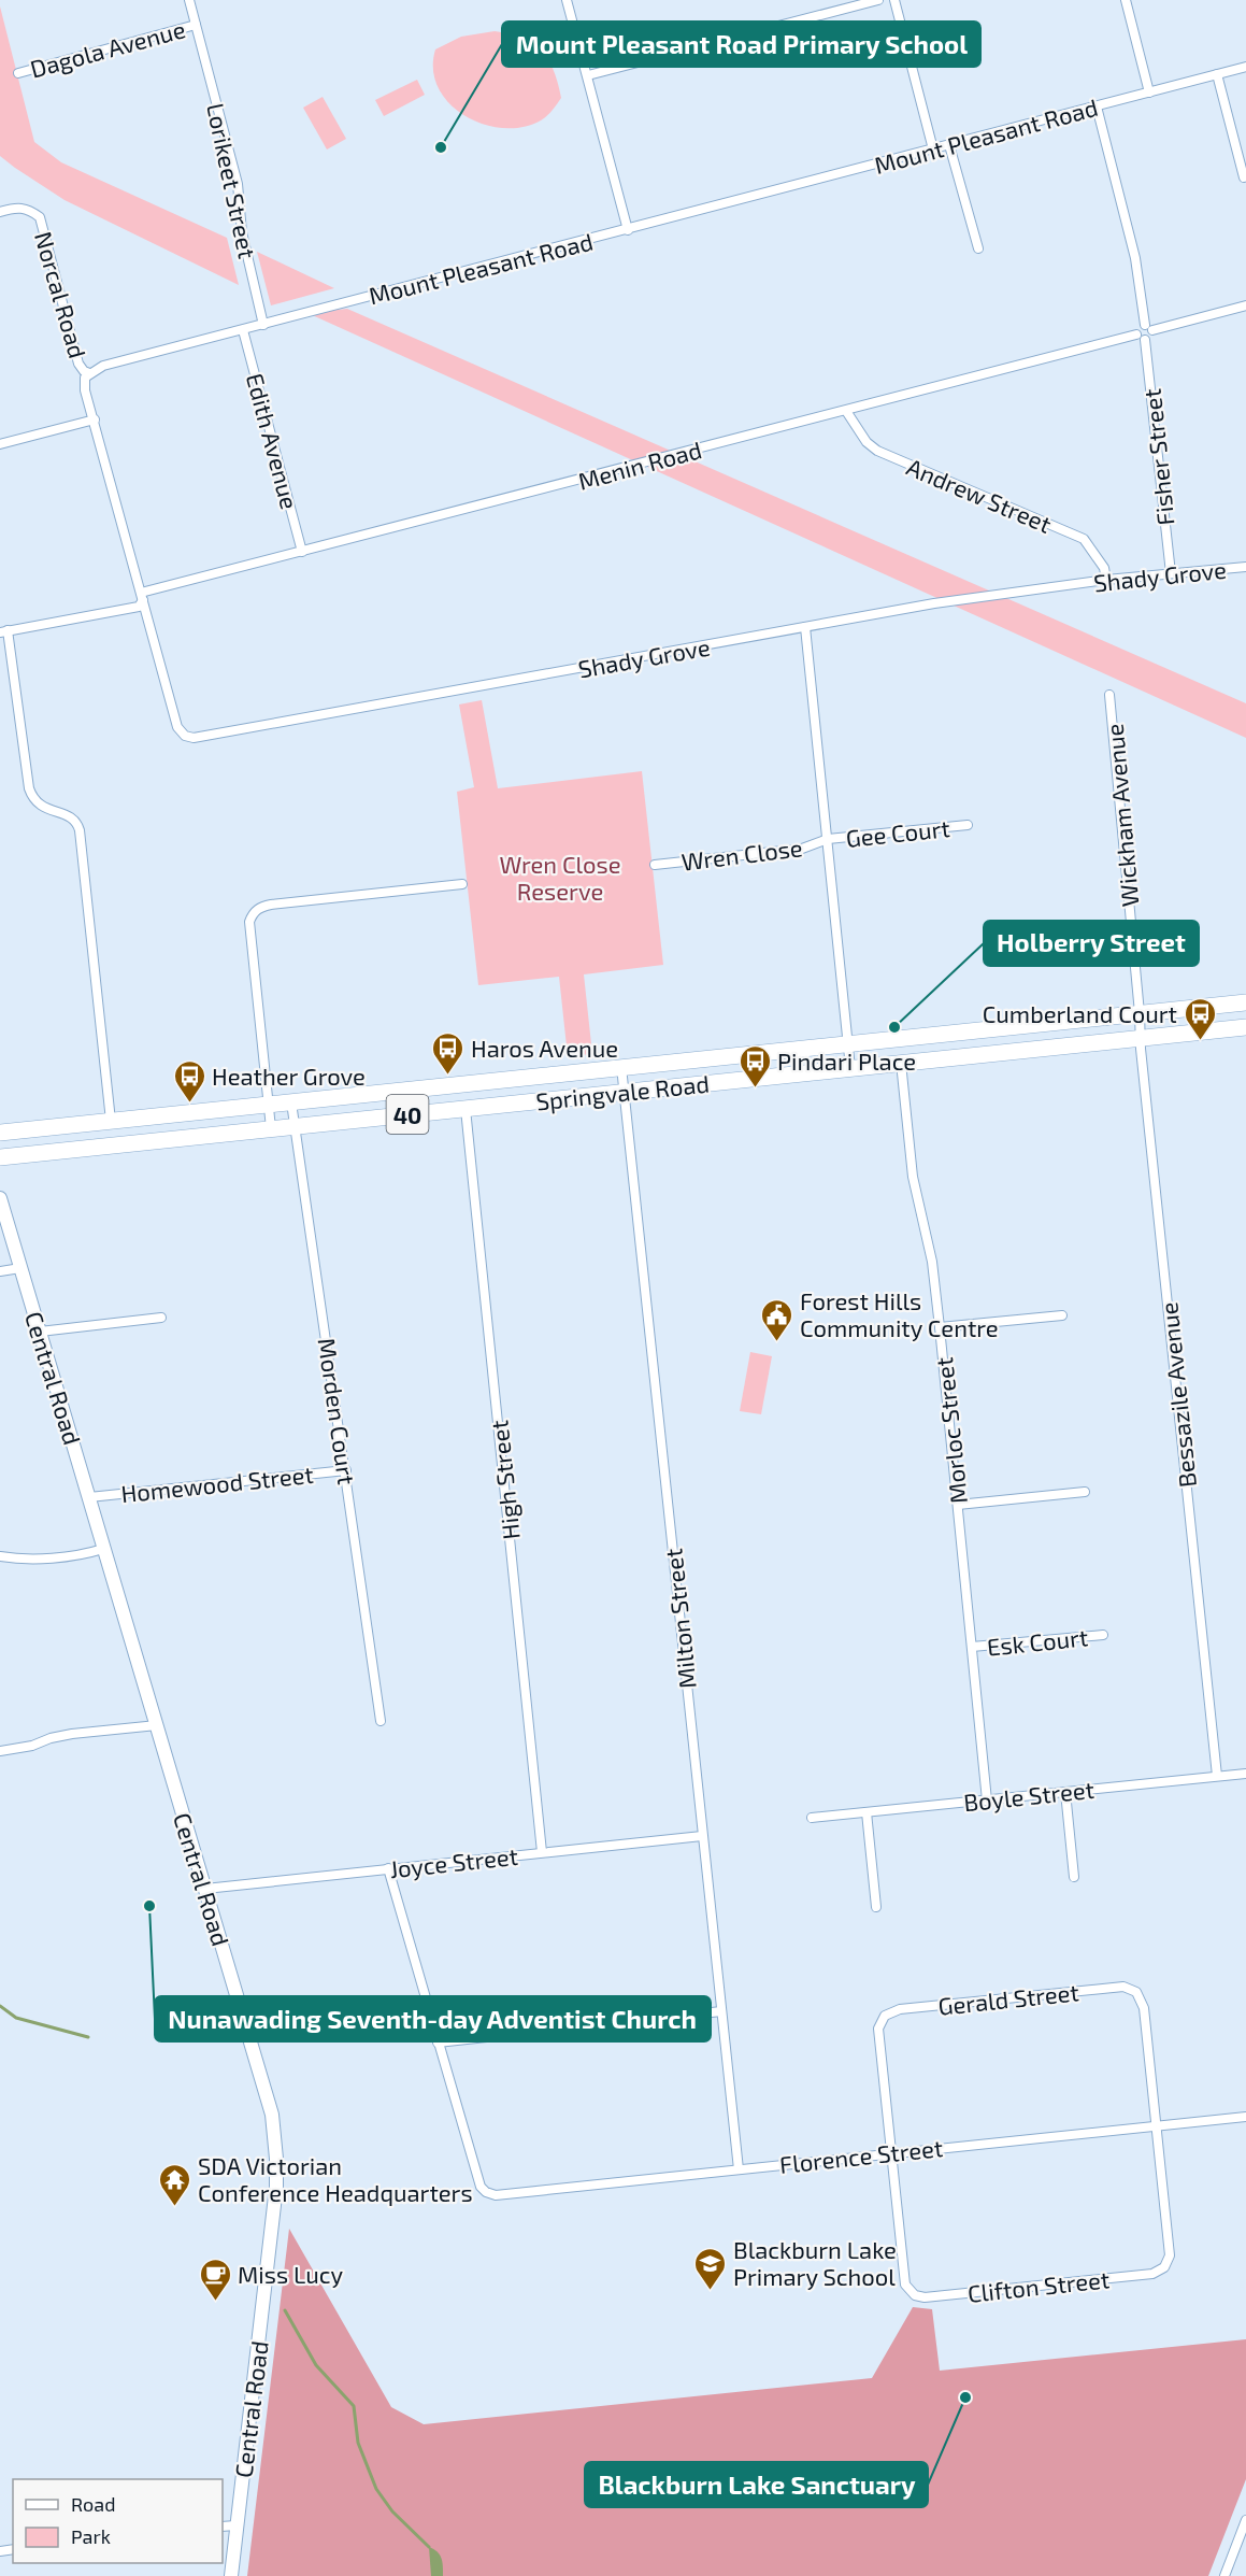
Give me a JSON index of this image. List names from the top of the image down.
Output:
{
  "streets": {
    "highway": ["Springvale Road", "40"],
    "street": [
      "Dagola Avenue",
      "Mount Pleasant Road",
      "Lorikeet Street",
      "Norcal Road",
      "Edith Avenue",
      "Fisher Street",
      "Menin Road",
      "Andrew Street",
      "Shady Grove",
      "Wickham Avenue",
      "Gee Court",
      "Wren Close",
      "Central Road",
      "Bessazile Avenue",
      "Morden Court",
      "Morloc Street",
      "High Street",
      "Homewood Street",
      "Milton Street",
      "Esk Court",
      "Boyle Street",
      "Joyce Street",
      "Gerald Street",
      "Florence Street",
      "Clifton Street"
    ]
  },
  "crossings": [
    ["Dagola Avenue", "Lorikeet Street"],
    ["Mount Pleasant Road", "Lorikeet Street"],
    ["Mount Pleasant Road", "Norcal Road"],
    ["Mount Pleasant Road", "Edith Avenue"],
    ["Edith Avenue", "Menin Road"],
    ["Fisher Street", "Menin Road"],
    ["Fisher Street", "Shady Grove"],
    ["Menin Road", "Andrew Street"],
    ["Menin Road", "Shady Grove"],
    ["Andrew Street", "Shady Grove"],
    ["Wickham Avenue", "Springvale Road"],
    ["Wickham Avenue", "Bessazile Avenue"],
    ["Gee Court", "Wren Close"],
    ["Springvale Road", "Bessazile Avenue"],
    ["Springvale Road", "Morden Court"],
    ["Springvale Road", "Morloc Street"],
    ["Springvale Road", "High Street"],
    ["Springvale Road", "Milton Street"],
    ["Central Road", "Homewood Street"],
    ["Central Road", "Joyce Street"],
    ["Bessazile Avenue", "Boyle Street"],
    ["Morden Court", "Homewood Street"],
    ["Morloc Street", "Esk Court"],
    ["Morloc Street", "Boyle Street"],
    ["High Street", "Joyce Street"],
    ["Milton Street", "Joyce Street"],
    ["Milton Street", "Florence Street"],
    ["Gerald Street", "Florence Street"],
    ["Gerald Street", "Clifton Street"],
    ["Florence Street", "Clifton Street"]
  ],
  "parks": ["Wren Close Reserve"],
  "places": {
    "other": [
      "Mount Pleasant Road Primary School",
      "Holberry Street",
      "Nunawading Seventh-day Adventist Church",
      "Blackburn Lake Sanctuary"
    ],
    "bus stop": [
      "Cumberland Court",
      "Haros Avenue",
      "Pindari Place",
      "Heather Grove"
    ],
    "public building": ["Forest Hills Community Centre"],
    "temple": ["SDA Victorian Conference Headquarters"],
    "school or university": ["Blackburn Lake Primary School"],
    "cafe": ["Miss Lucy"]
  },
  "legend": ["Road", "Park"]
}
